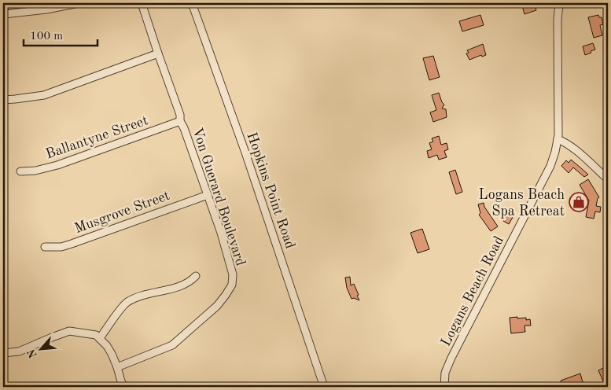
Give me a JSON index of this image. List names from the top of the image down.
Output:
{
  "streets": {
    "street": [
      "Ballantyne Street",
      "Hopkins Point Road",
      "Von Guerard Boulevard",
      "Musgrove Street",
      "Logans Beach Road"
    ]
  },
  "crossings": [
    ["Ballantyne Street", "Von Guerard Boulevard"],
    ["Von Guerard Boulevard", "Musgrove Street"]
  ],
  "places": {
    "shop": ["Logans Beach Spa Retreat"]
  },
  "scale_bar": "100 m",
  "north": "bottom left"
}
